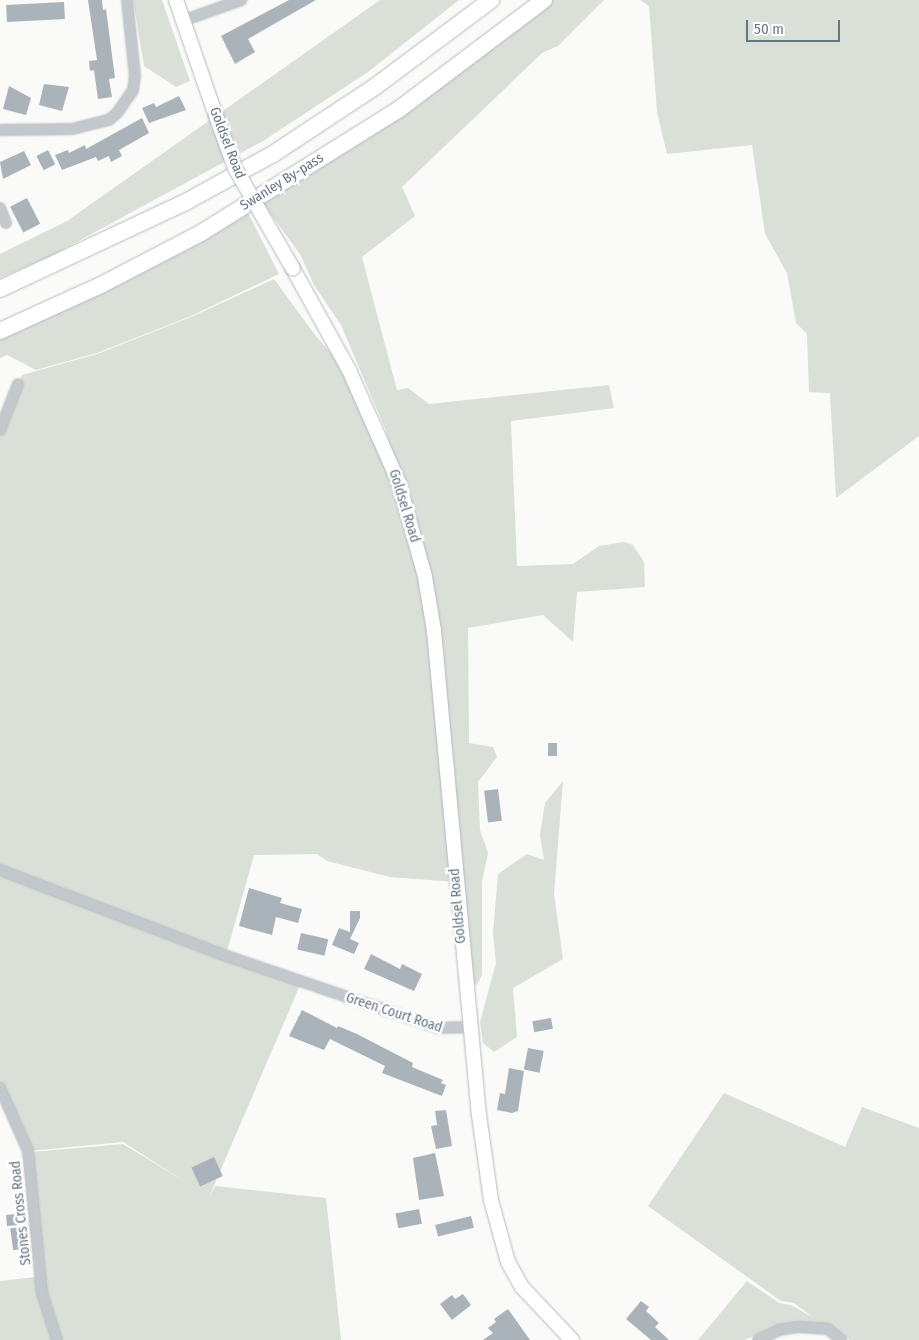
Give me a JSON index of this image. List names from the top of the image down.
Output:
{
  "streets": {
    "highway": ["Swanley By-pass"],
    "main road": ["Goldsel Road"],
    "street": ["Green Court Road", "Stones Cross Road"]
  },
  "crossings": [
    ["Goldsel Road", "Green Court Road"]
  ],
  "scale_bar": "50 m"
}
